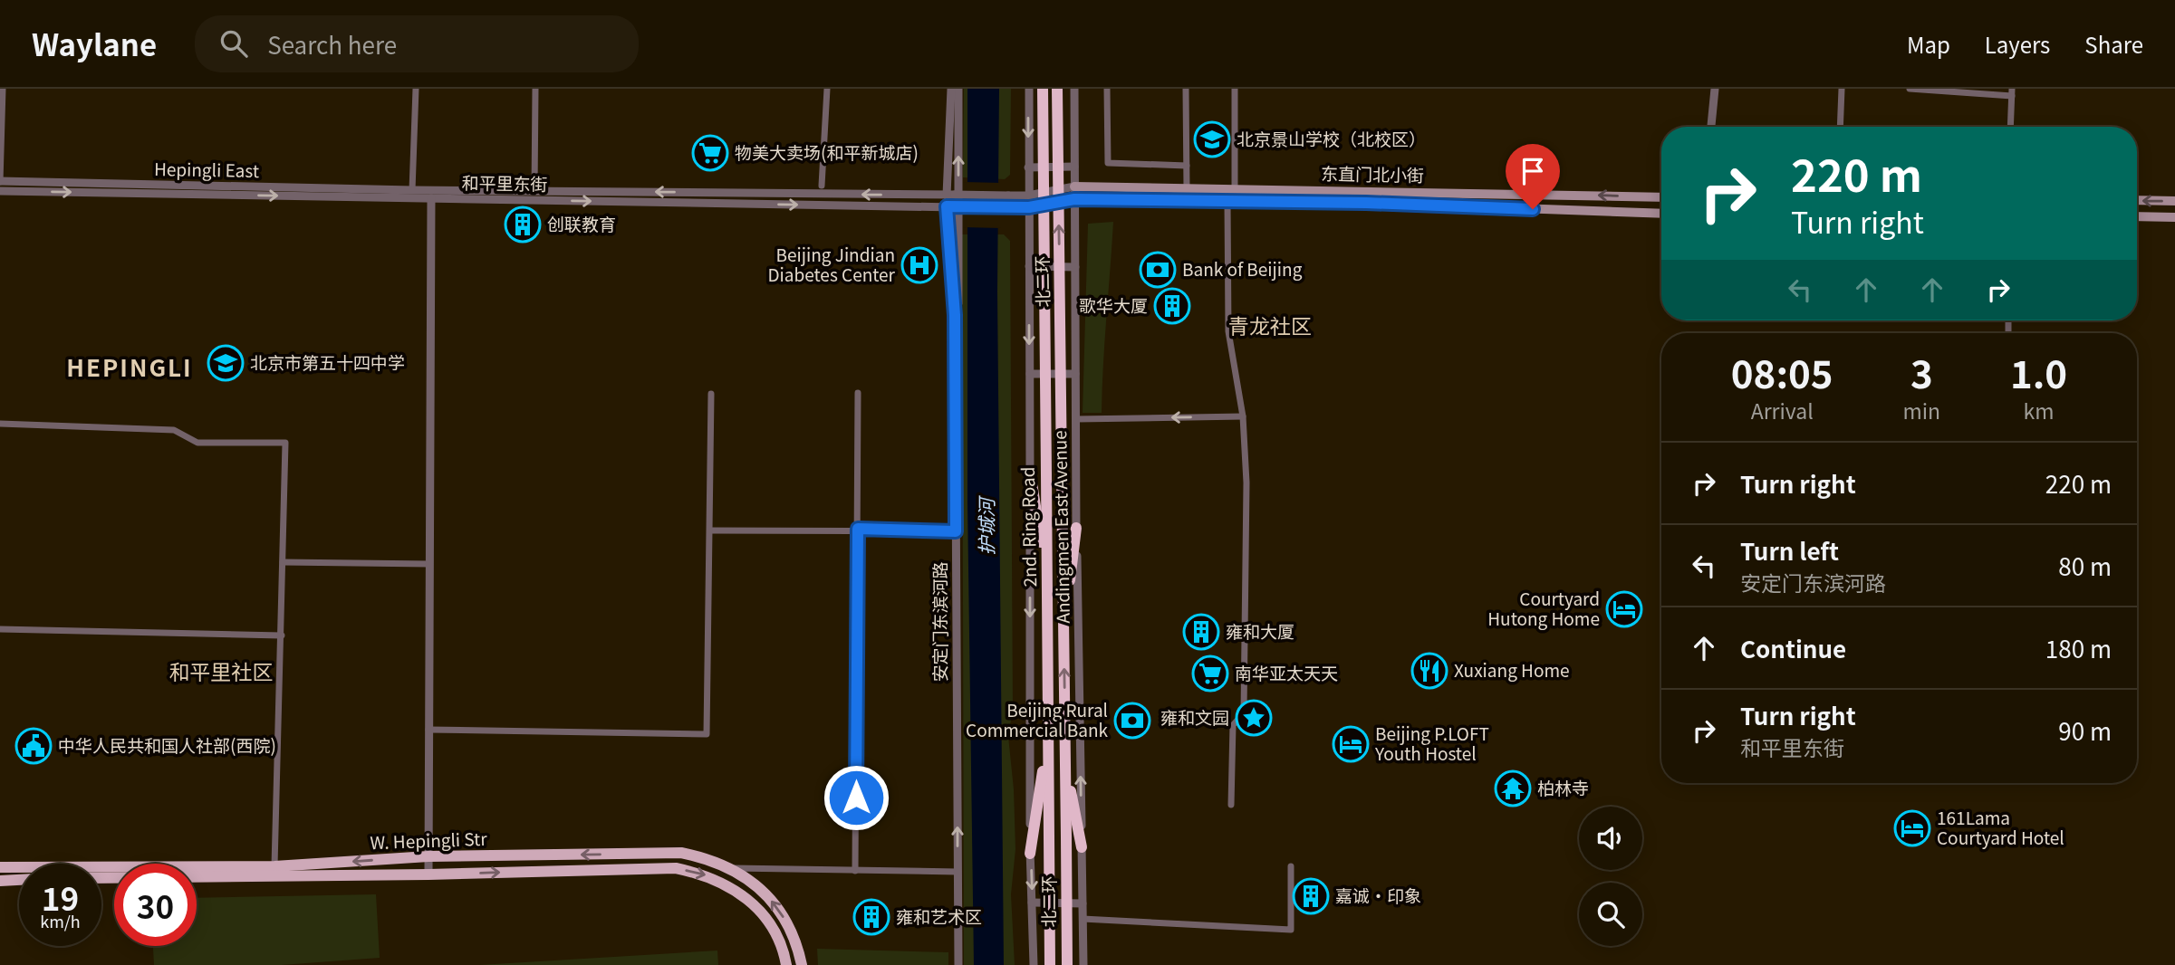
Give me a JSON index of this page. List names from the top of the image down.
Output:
{
  "streets": {
    "highway": ["北二环", "2nd. Ring Road"],
    "main road": ["东直门北小街", "W. Hepingli Str"],
    "street": [
      "Hepingli East",
      "和平里东街",
      "Andingmen East Avenue",
      "安定门东滨河路"
    ]
  },
  "crossings": [
    ["Hepingli East", "和平里东街"],
    ["东直门北小街", "和平里东街"],
    ["东直门北小街", "Andingmen East Avenue"],
    ["和平里东街", "Andingmen East Avenue"],
    ["北二环", "2nd. Ring Road"]
  ],
  "one_way": ["北二环"],
  "districts": ["青龙社区", "HEPINGLI", "和平里社区"],
  "water": ["护城河"],
  "places": {
    "school or university": ["北京景山学校（北校区）", "北京市第五十四中学"],
    "supermarket": ["物美大卖场(和平新城店)", "南华亚太天天"],
    "building": [
      "创联教育",
      "歌华大厦",
      "雍和大厦",
      "嘉诚·印象",
      "雍和艺术区"
    ],
    "hospital": ["Beijing Jindian Diabetes Center"],
    "bank": ["Bank of Beijing", "Beijing Rural Commercial Bank"],
    "hotel": ["Courtyard Hutong Home", "Beijing P.LOFT Youth Hostel", "161Lama Courtyard Hotel"],
    "restaurant": ["Xuxiang Home"],
    "place": ["雍和文园"],
    "public building": ["中华人民共和国人社部(西院)"],
    "temple": ["柏林寺"]
  },
  "page": {
    "header": "Waylane",
    "search": "Search here",
    "nav": ["Map", "Layers", "Share"],
    "turn": ["220 m", "Turn right"],
    "eta": [
      "08:05",
      "Arrival",
      "3",
      "min",
      "1.0",
      "km"
    ],
    "list": [
      {
        "name": "Turn right",
        "value": "220 m"
      },
      {
        "name": "Turn left",
        "note": "安定门东滨河路",
        "value": "80 m"
      },
      {
        "name": "Continue",
        "value": "180 m"
      },
      {
        "name": "Turn right",
        "note": "和平里东街",
        "value": "90 m"
      }
    ],
    "speed": "19 km/h",
    "limit": "30"
  }
}
